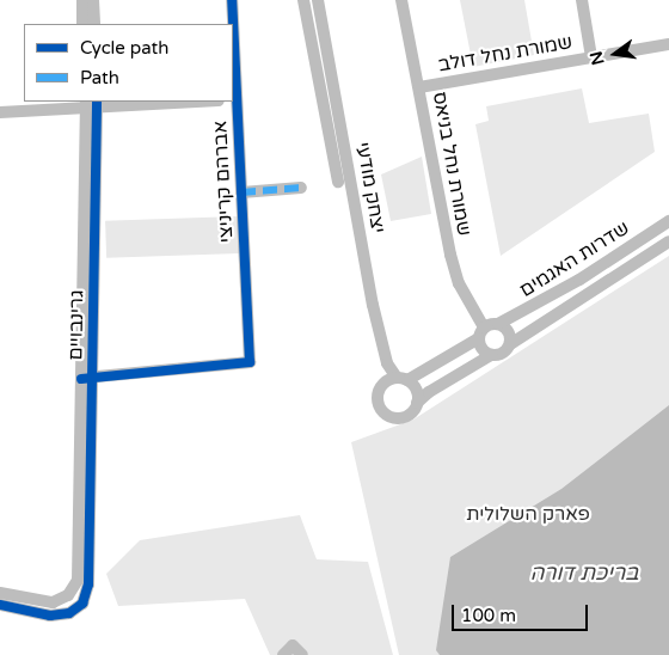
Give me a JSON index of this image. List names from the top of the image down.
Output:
{
  "streets": {
    "street": [
      "שמורת נחל דולב",
      "שמורת נחל בניאס",
      "אברהם קריניצי",
      "יצחק מודעי",
      "שדרות האגמים",
      "גרינבויים"
    ]
  },
  "crossings": [
    ["שמורת נחל דולב", "שמורת נחל בניאס"],
    ["שמורת נחל בניאס", "שדרות האגמים"],
    ["אברהם קריניצי", "גרינבויים"]
  ],
  "water": ["בריכת דורה"],
  "parks": ["פארק השלולית"],
  "legend": ["Cycle path", "Path"],
  "scale_bar": "100 m",
  "north": "left"
}
